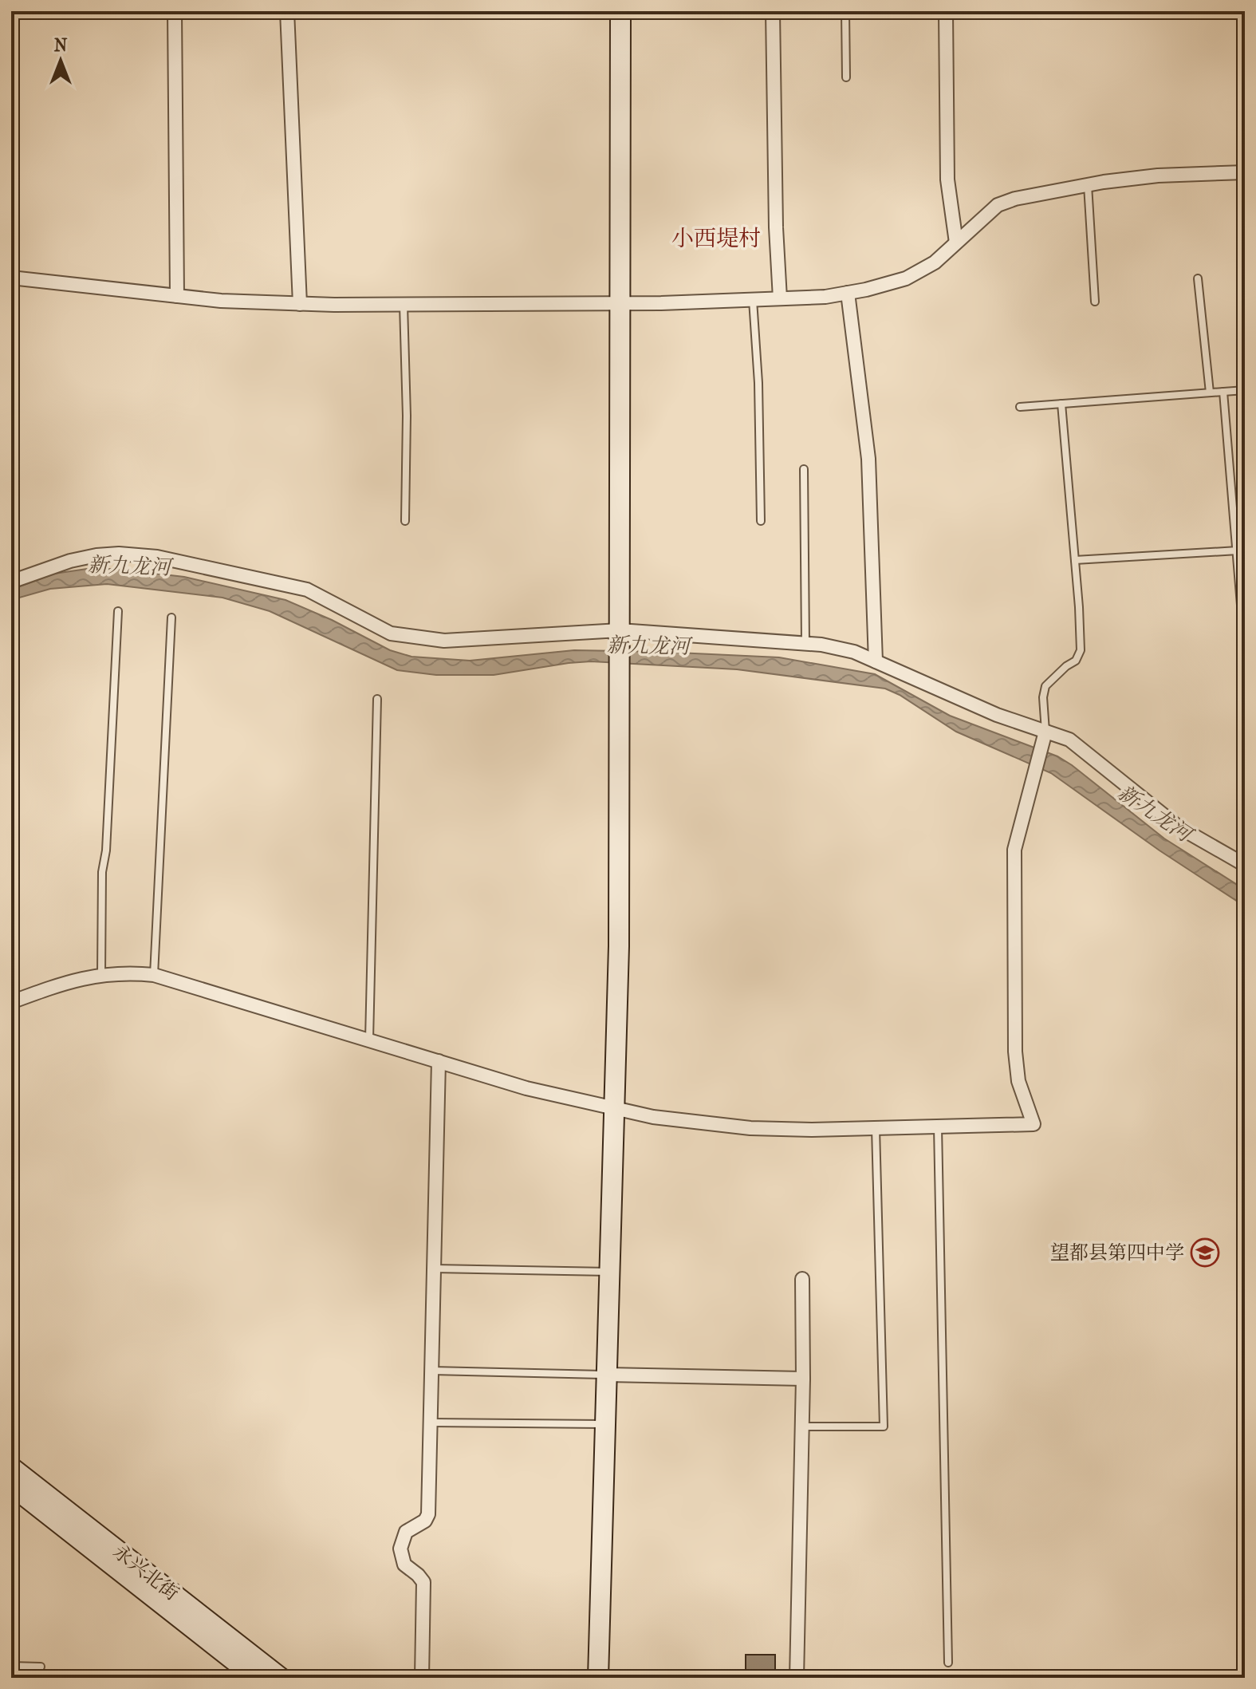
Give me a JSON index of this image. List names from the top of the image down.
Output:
{
  "streets": {
    "street": ["永兴北街"]
  },
  "districts": ["小西堤村"],
  "water": ["新九龙河"],
  "places": {
    "school or university": ["望都县第四中学"]
  },
  "north": "top"
}
